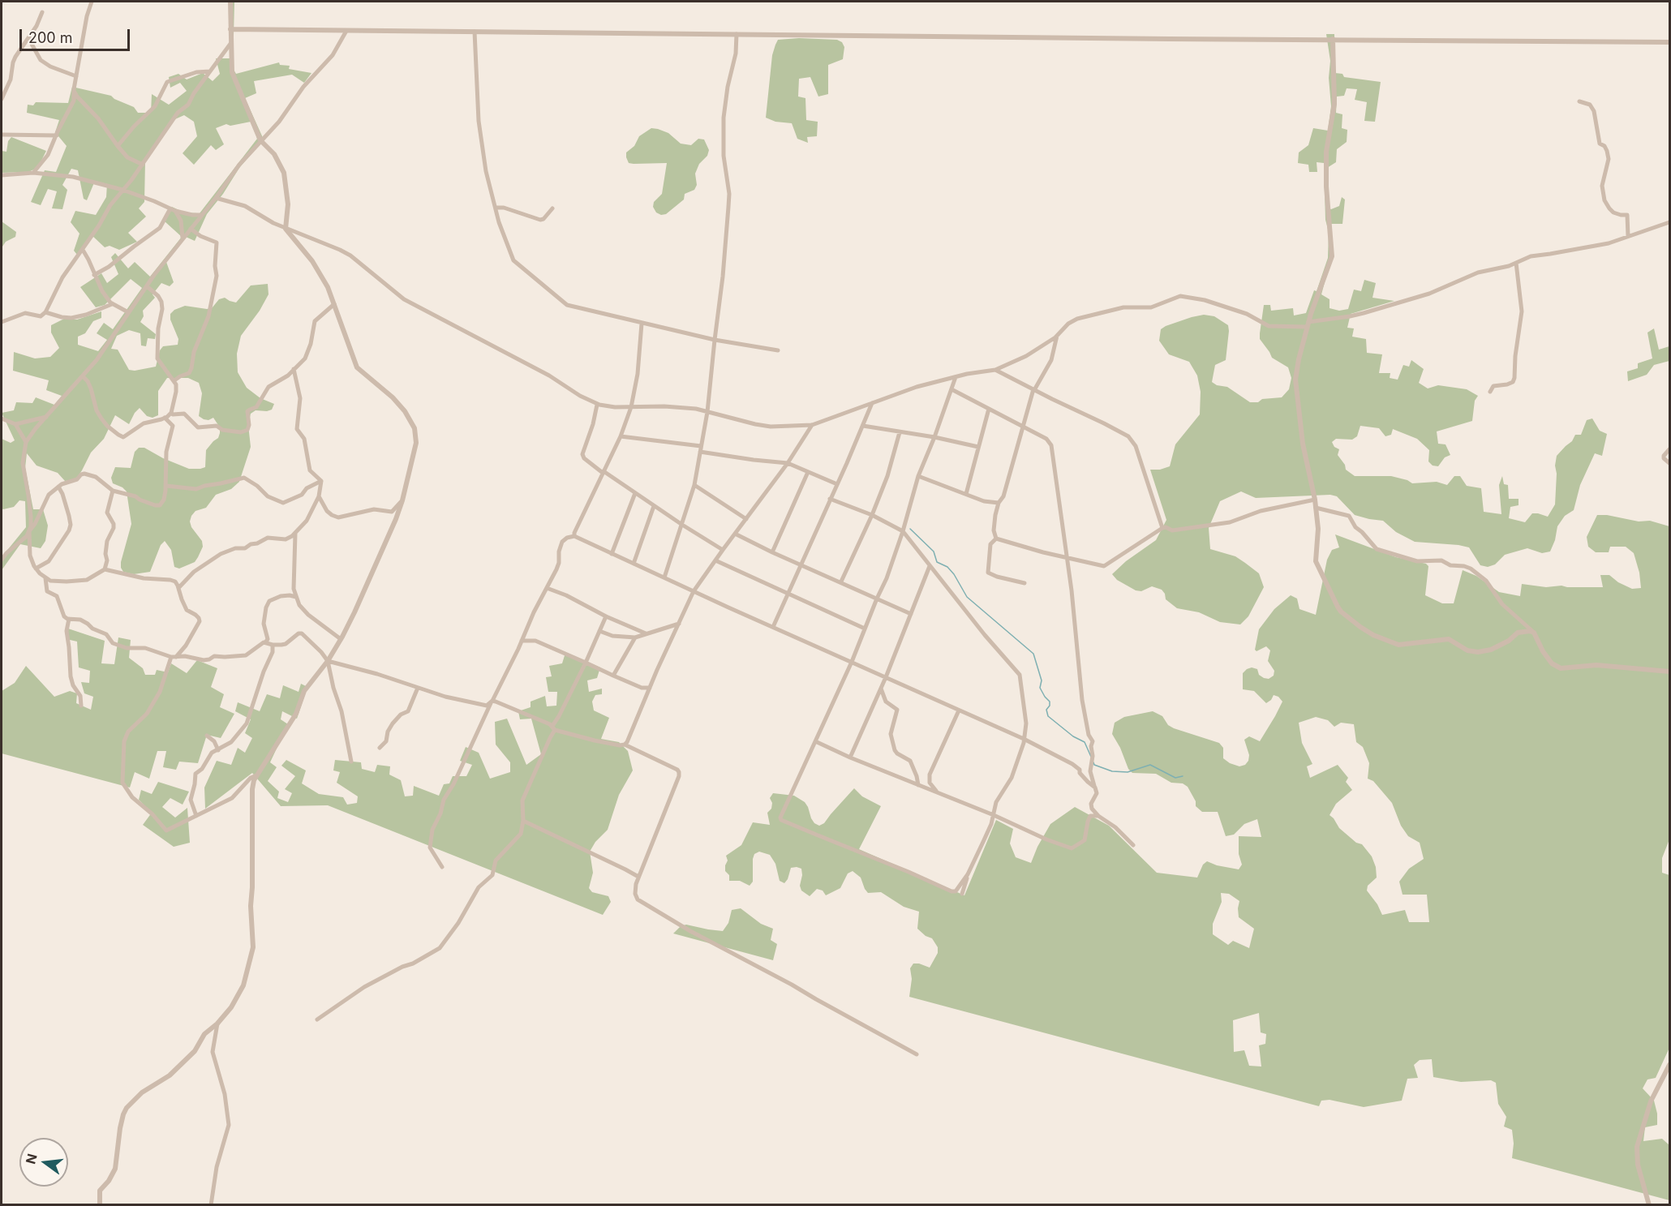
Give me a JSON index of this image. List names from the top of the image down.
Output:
{
  "scale_bar": "200 m",
  "north": "left"
}
